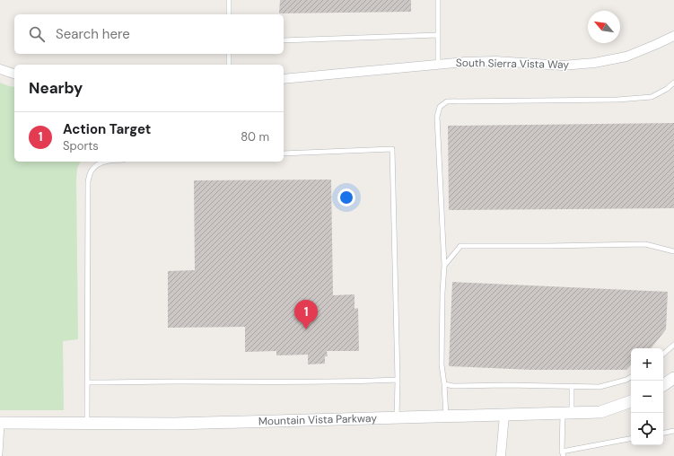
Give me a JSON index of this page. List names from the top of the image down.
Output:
{
  "streets": {
    "street": ["South Sierra Vista Way", "Mountain Vista Parkway"]
  },
  "north": "top left",
  "page": {
    "search": "Search here",
    "heading": "Nearby",
    "list": [
      {
        "mark": "1",
        "name": "Action Target",
        "note": "Sports",
        "value": "80 m"
      }
    ],
    "pins": "1",
    "map_buttons": ["+", "−"]
  }
}
